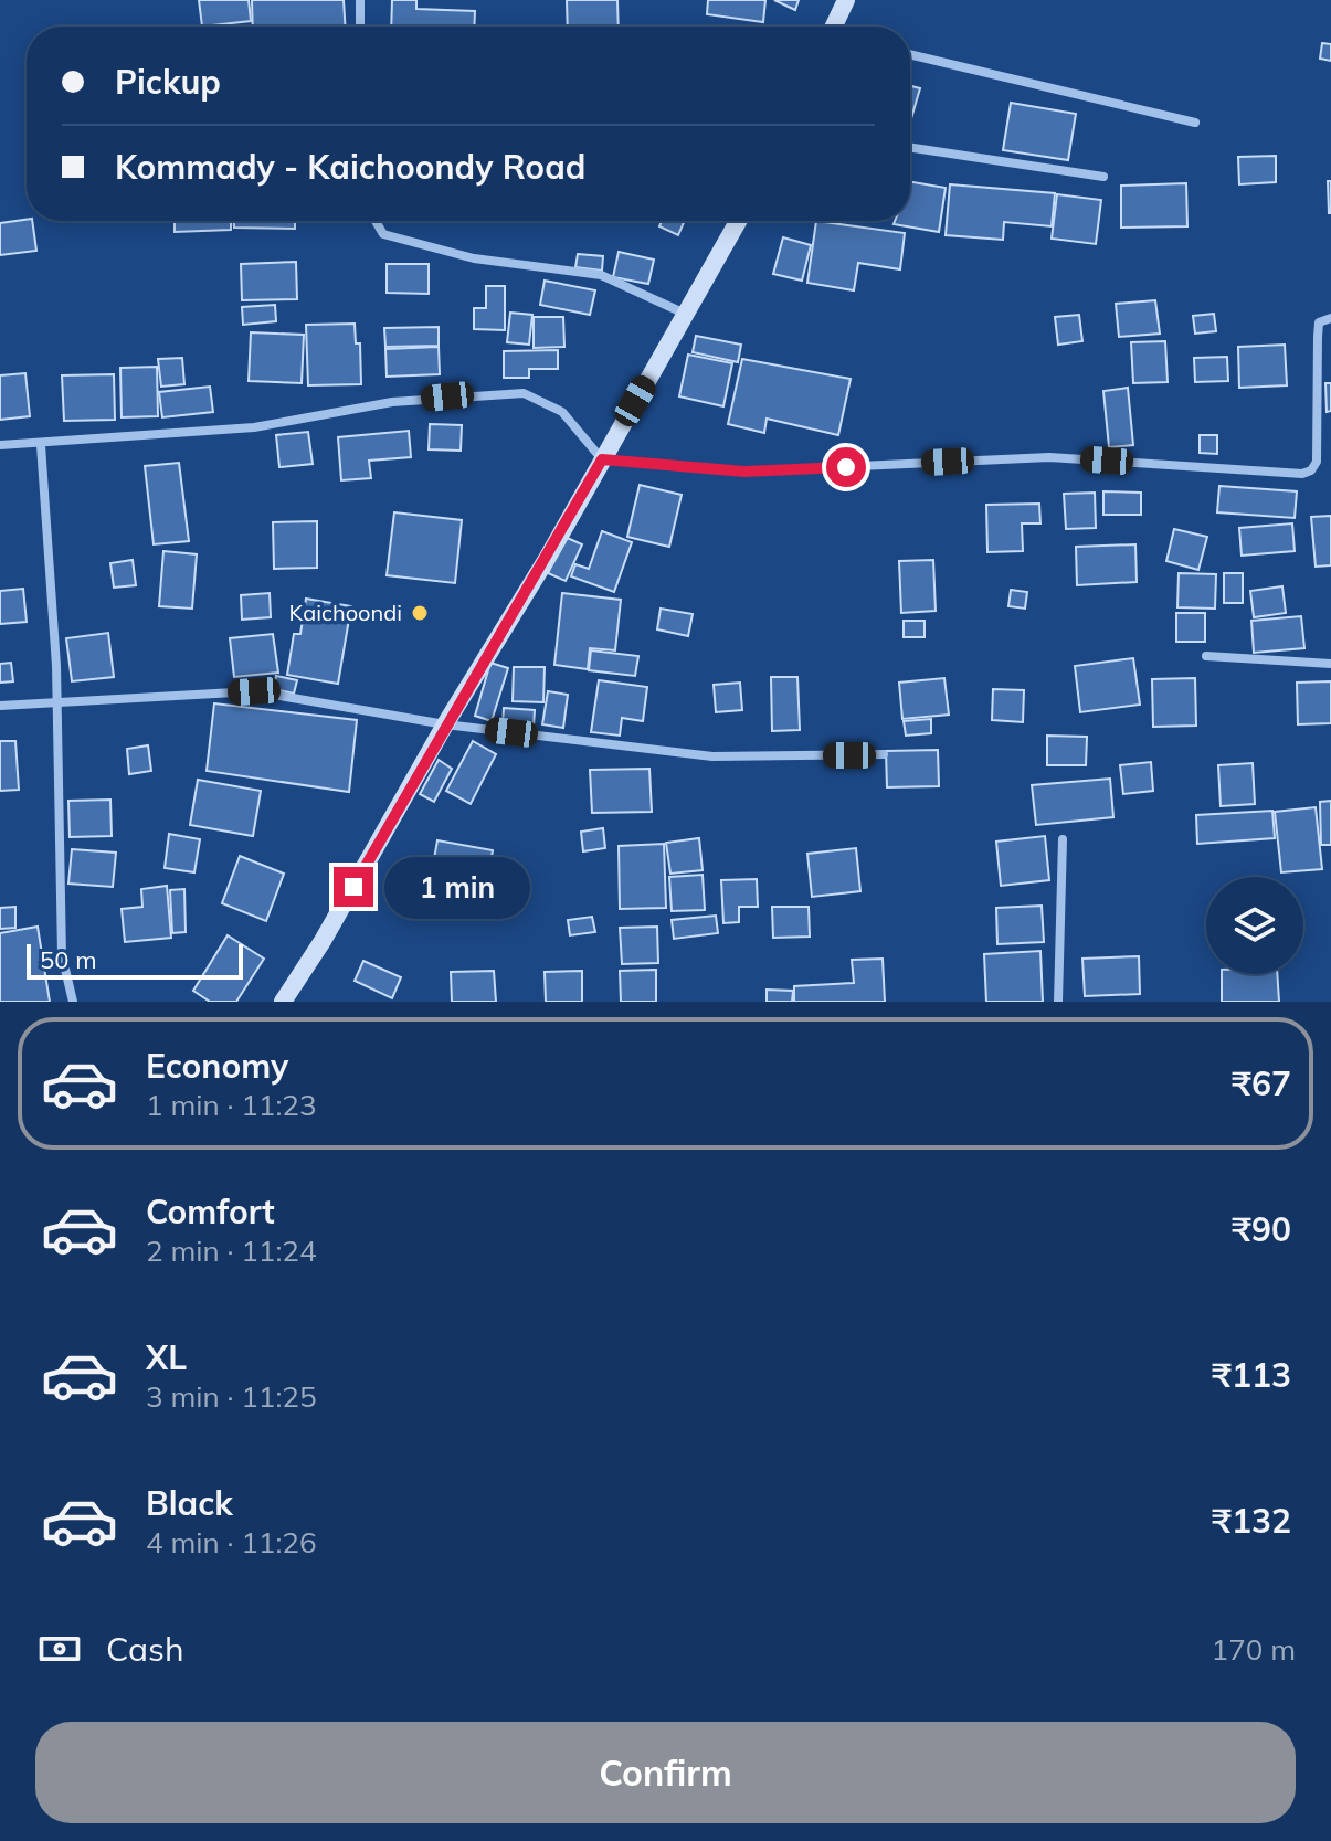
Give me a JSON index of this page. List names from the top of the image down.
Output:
{
  "places": ["Kaichoondi"],
  "scale_bar": "50 m",
  "page": {
    "banner": ["Pickup", "Kommady - Kaichoondy Road"],
    "bubble": "1 min",
    "scale": "50 m",
    "list": [
      {
        "name": "Economy",
        "note": "1 min · 11:23",
        "value": "₹67"
      },
      {
        "name": "Comfort",
        "note": "2 min · 11:24",
        "value": "₹90"
      },
      {
        "name": "XL",
        "note": "3 min · 11:25",
        "value": "₹113"
      },
      {
        "name": "Black",
        "note": "4 min · 11:26",
        "value": "₹132"
      }
    ],
    "pay": ["Cash", "170 m"],
    "buttons": "Confirm"
  }
}
